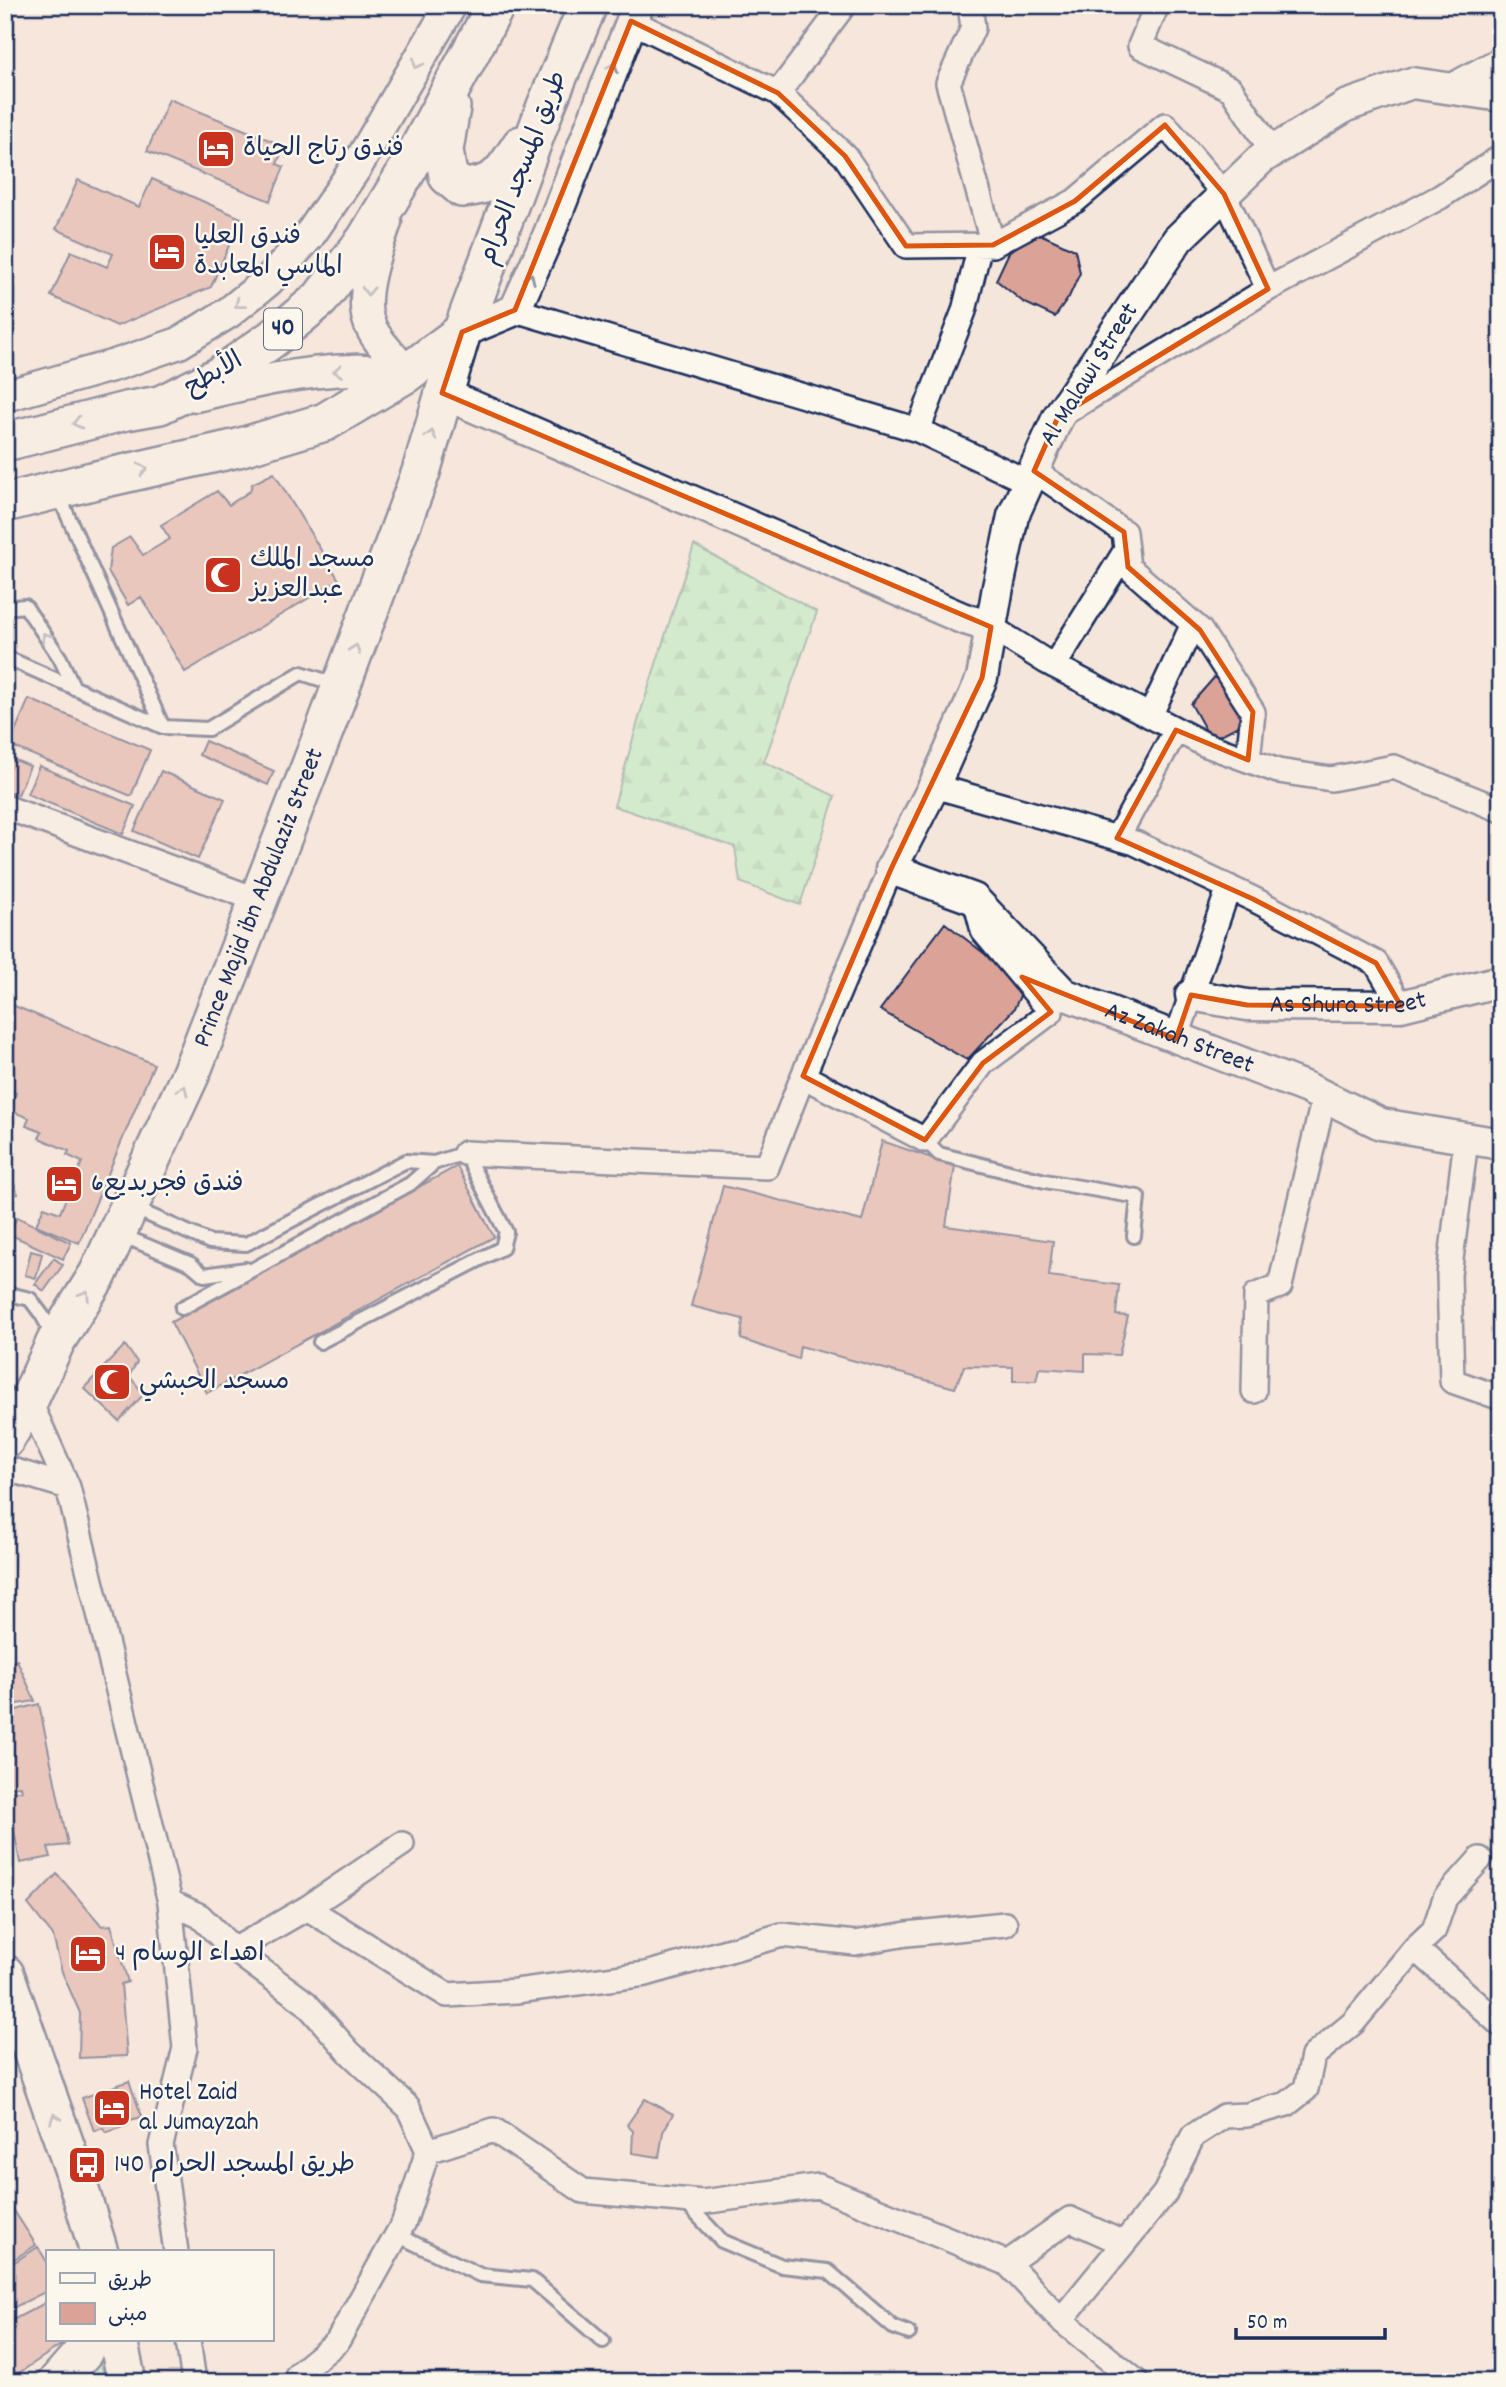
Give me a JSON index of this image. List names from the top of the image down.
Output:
{
  "streets": {
    "main road": [
      "طريق المسجد الحرام",
      "40",
      "الأبطح",
      "Prince Majid ibn Abdulaziz Street"
    ],
    "street": ["Al Malawi Street", "As Shura Street", "Az Zakah Street"]
  },
  "crossings": [
    ["طريق المسجد الحرام", "Prince Majid ibn Abdulaziz Street"],
    ["Al Malawi Street", "Az Zakah Street"]
  ],
  "one_way": ["Prince Majid ibn Abdulaziz Street"],
  "places": {
    "hotel": [
      "فندق رتاج الحياة",
      "فندق العليا الماسي المعابدة",
      "فندق فجربديع6",
      "اهداء الوسام 4",
      "Hotel Zaid al Jumayzah"
    ],
    "mosque": ["مسجد الملك عبدالعزيز", "مسجد الحبشي"],
    "bus stop": ["طريق المسجد الحرام 140"]
  },
  "legend": ["طريق", "مبنى"],
  "scale_bar": "50 m"
}
